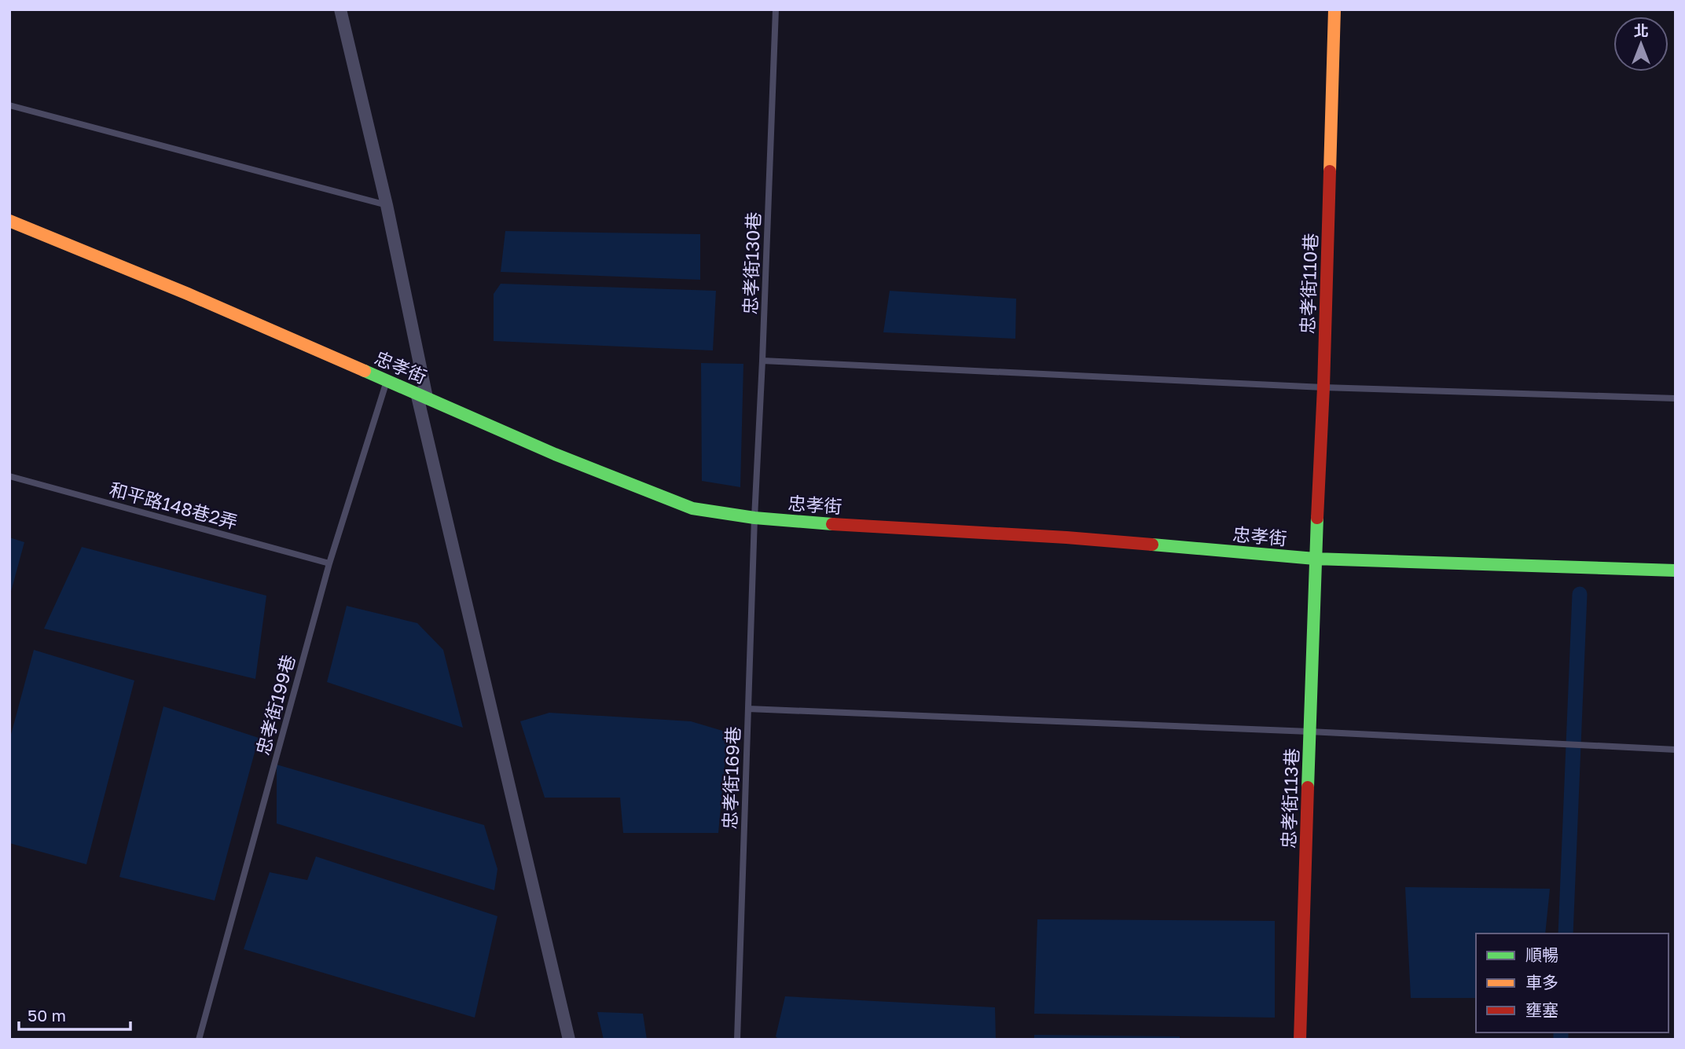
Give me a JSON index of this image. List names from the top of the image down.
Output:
{
  "streets": {
    "street": ["忠孝街110巷", "忠孝街", "忠孝街113巷"],
    "lane": [
      "忠孝街130巷",
      "和平路148巷2弄",
      "忠孝街199巷",
      "忠孝街169巷"
    ]
  },
  "crossings": [
    ["忠孝街130巷", "忠孝街"],
    ["忠孝街130巷", "忠孝街169巷"],
    ["忠孝街110巷", "忠孝街"],
    ["忠孝街110巷", "忠孝街113巷"],
    ["忠孝街", "忠孝街199巷"],
    ["忠孝街", "忠孝街169巷"],
    ["忠孝街", "忠孝街113巷"],
    ["和平路148巷2弄", "忠孝街199巷"]
  ],
  "legend": ["順暢", "車多", "壅塞"],
  "scale_bar": "50 m",
  "north": "top"
}
